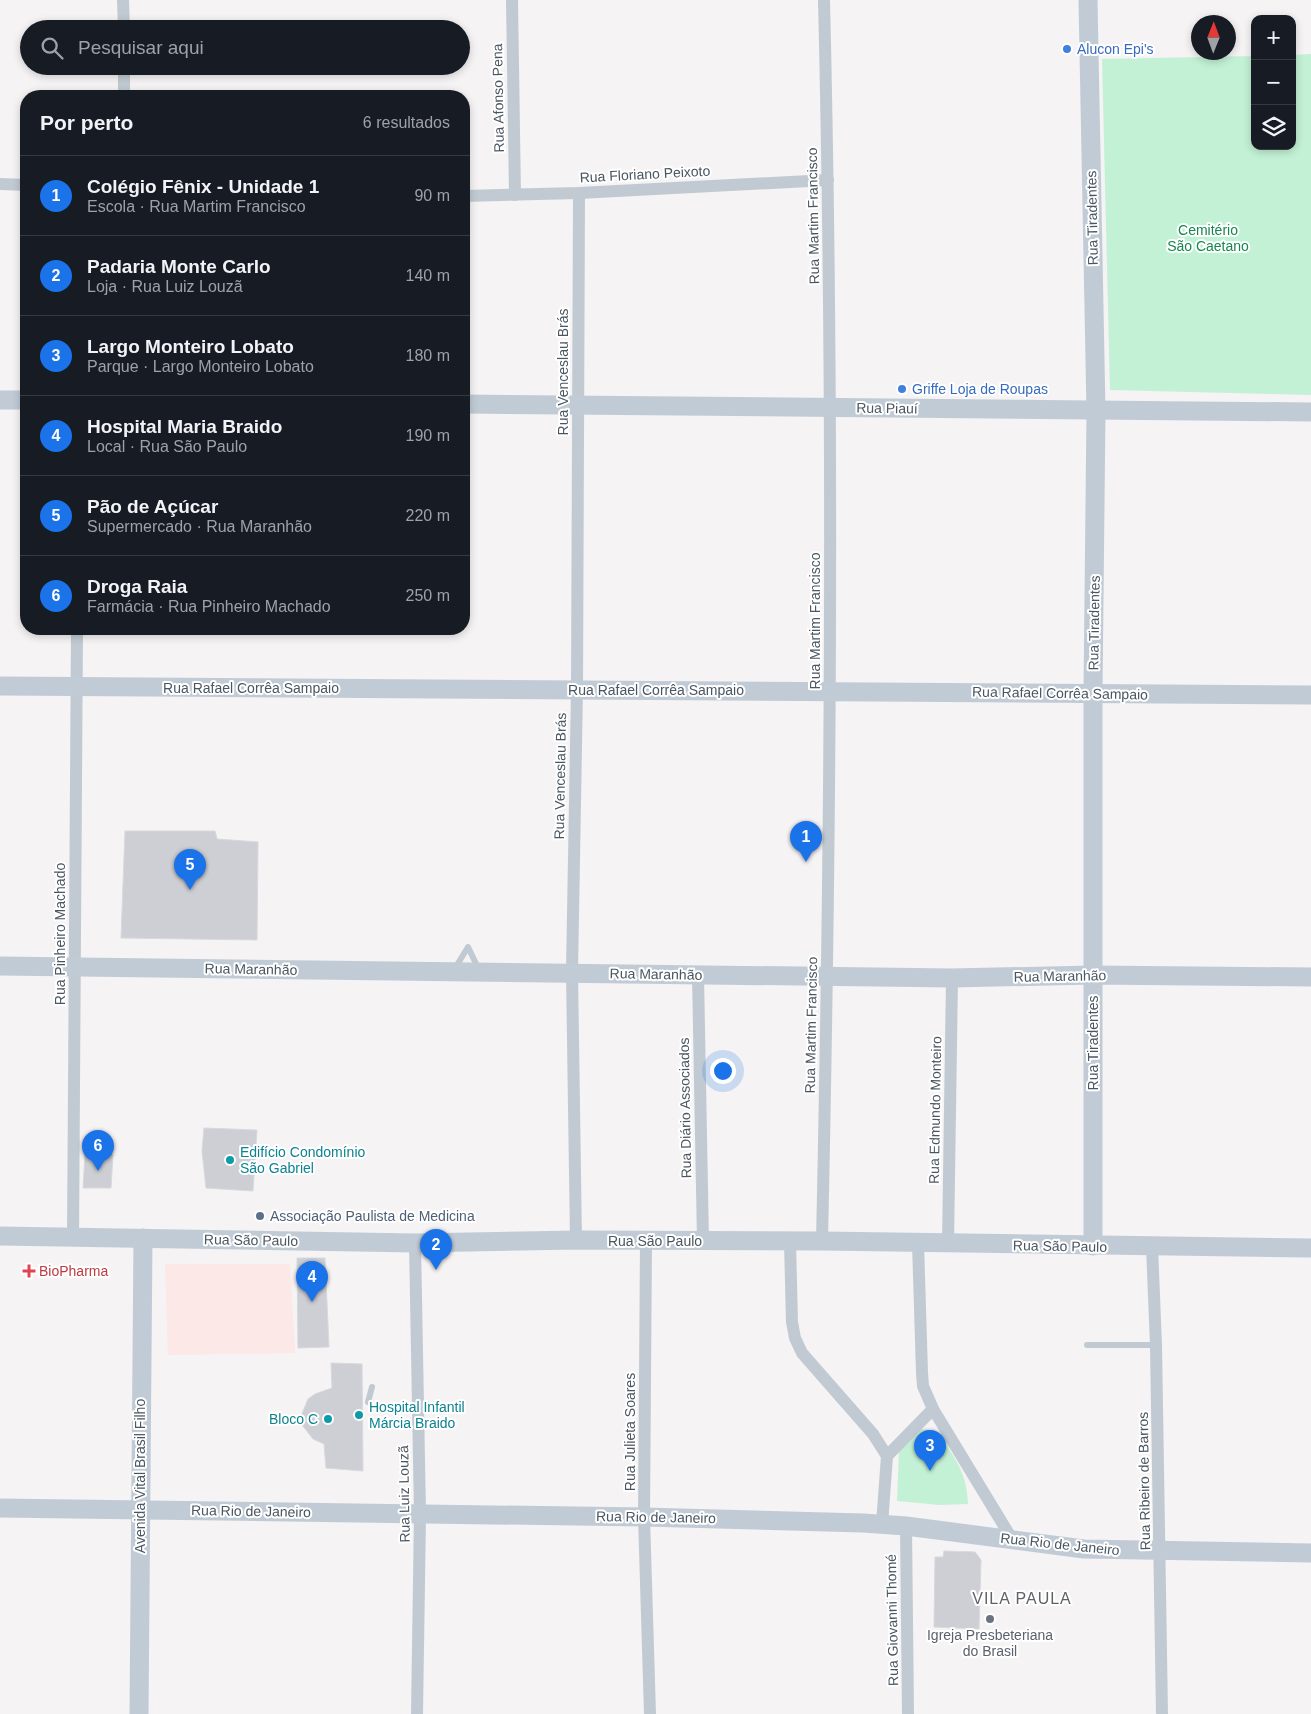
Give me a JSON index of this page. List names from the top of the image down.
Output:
{
  "streets": {
    "street": [
      "Rua Afonso Pena",
      "Rua Floriano Peixoto",
      "Rua Martim Francisco",
      "Rua Tiradentes",
      "Rua Venceslau Brás",
      "Rua Piauí",
      "Rua Rafael Corrêa Sampaio",
      "Rua Pinheiro Machado",
      "Rua Maranhão",
      "Rua Diário Associados",
      "Rua Edmundo Monteiro",
      "Rua São Paulo",
      "Rua Julieta Soares",
      "Avenida Vital Brasil Filho",
      "Rua Ribeiro de Barros",
      "Rua Luiz Louzã",
      "Rua Rio de Janeiro",
      "Rua Giovanni Thomé"
    ]
  },
  "crossings": [
    ["Rua Afonso Pena", "Rua Floriano Peixoto"],
    ["Rua Floriano Peixoto", "Rua Martim Francisco"],
    ["Rua Floriano Peixoto", "Rua Venceslau Brás"],
    ["Rua Martim Francisco", "Rua Piauí"],
    ["Rua Martim Francisco", "Rua Rafael Corrêa Sampaio"],
    ["Rua Martim Francisco", "Rua Maranhão"],
    ["Rua Martim Francisco", "Rua São Paulo"],
    ["Rua Tiradentes", "Rua Piauí"],
    ["Rua Tiradentes", "Rua Rafael Corrêa Sampaio"],
    ["Rua Tiradentes", "Rua Maranhão"],
    ["Rua Tiradentes", "Rua São Paulo"],
    ["Rua Venceslau Brás", "Rua Piauí"],
    ["Rua Venceslau Brás", "Rua Rafael Corrêa Sampaio"],
    ["Rua Venceslau Brás", "Rua Maranhão"],
    ["Rua Venceslau Brás", "Rua São Paulo"],
    ["Rua Rafael Corrêa Sampaio", "Rua Pinheiro Machado"],
    ["Rua Pinheiro Machado", "Rua Maranhão"],
    ["Rua Pinheiro Machado", "Rua São Paulo"],
    ["Rua Maranhão", "Rua Diário Associados"],
    ["Rua Maranhão", "Rua Edmundo Monteiro"],
    ["Rua Diário Associados", "Rua São Paulo"],
    ["Rua Edmundo Monteiro", "Rua São Paulo"],
    ["Rua São Paulo", "Rua Julieta Soares"],
    ["Rua São Paulo", "Avenida Vital Brasil Filho"],
    ["Rua São Paulo", "Rua Ribeiro de Barros"],
    ["Rua São Paulo", "Rua Luiz Louzã"],
    ["Rua Julieta Soares", "Rua Rio de Janeiro"],
    ["Avenida Vital Brasil Filho", "Rua Rio de Janeiro"],
    ["Rua Ribeiro de Barros", "Rua Rio de Janeiro"],
    ["Rua Luiz Louzã", "Rua Rio de Janeiro"],
    ["Rua Rio de Janeiro", "Rua Giovanni Thomé"]
  ],
  "districts": ["VILA PAULA"],
  "parks": ["Cemitério São Caetano"],
  "places": {
    "other": [
      "Alucon Epi's",
      "Griffe Loja de Roupas",
      "Edifício Condomínio São Gabriel",
      "Associação Paulista de Medicina",
      "Hospital Infantil Márcia Braido",
      "Bloco C",
      "Igreja Presbeteriana do Brasil"
    ],
    "health": ["BioPharma"]
  },
  "north": "top",
  "page": {
    "map_buttons": ["+", "−"],
    "search": "Pesquisar aqui",
    "heading": ["Por perto", "6 resultados"],
    "list": [
      {
        "mark": "1",
        "name": "Colégio Fênix - Unidade 1",
        "note": "Escola · Rua Martim Francisco",
        "value": "90 m"
      },
      {
        "mark": "2",
        "name": "Padaria Monte Carlo",
        "note": "Loja · Rua Luiz Louzã",
        "value": "140 m"
      },
      {
        "mark": "3",
        "name": "Largo Monteiro Lobato",
        "note": "Parque · Largo Monteiro Lobato",
        "value": "180 m"
      },
      {
        "mark": "4",
        "name": "Hospital Maria Braido",
        "note": "Local · Rua São Paulo",
        "value": "190 m"
      },
      {
        "mark": "5",
        "name": "Pão de Açúcar",
        "note": "Supermercado · Rua Maranhão",
        "value": "220 m"
      },
      {
        "mark": "6",
        "name": "Droga Raia",
        "note": "Farmácia · Rua Pinheiro Machado",
        "value": "250 m"
      }
    ],
    "pins": [
      "1",
      "5",
      "6",
      "2",
      "4",
      "3"
    ]
  }
}
